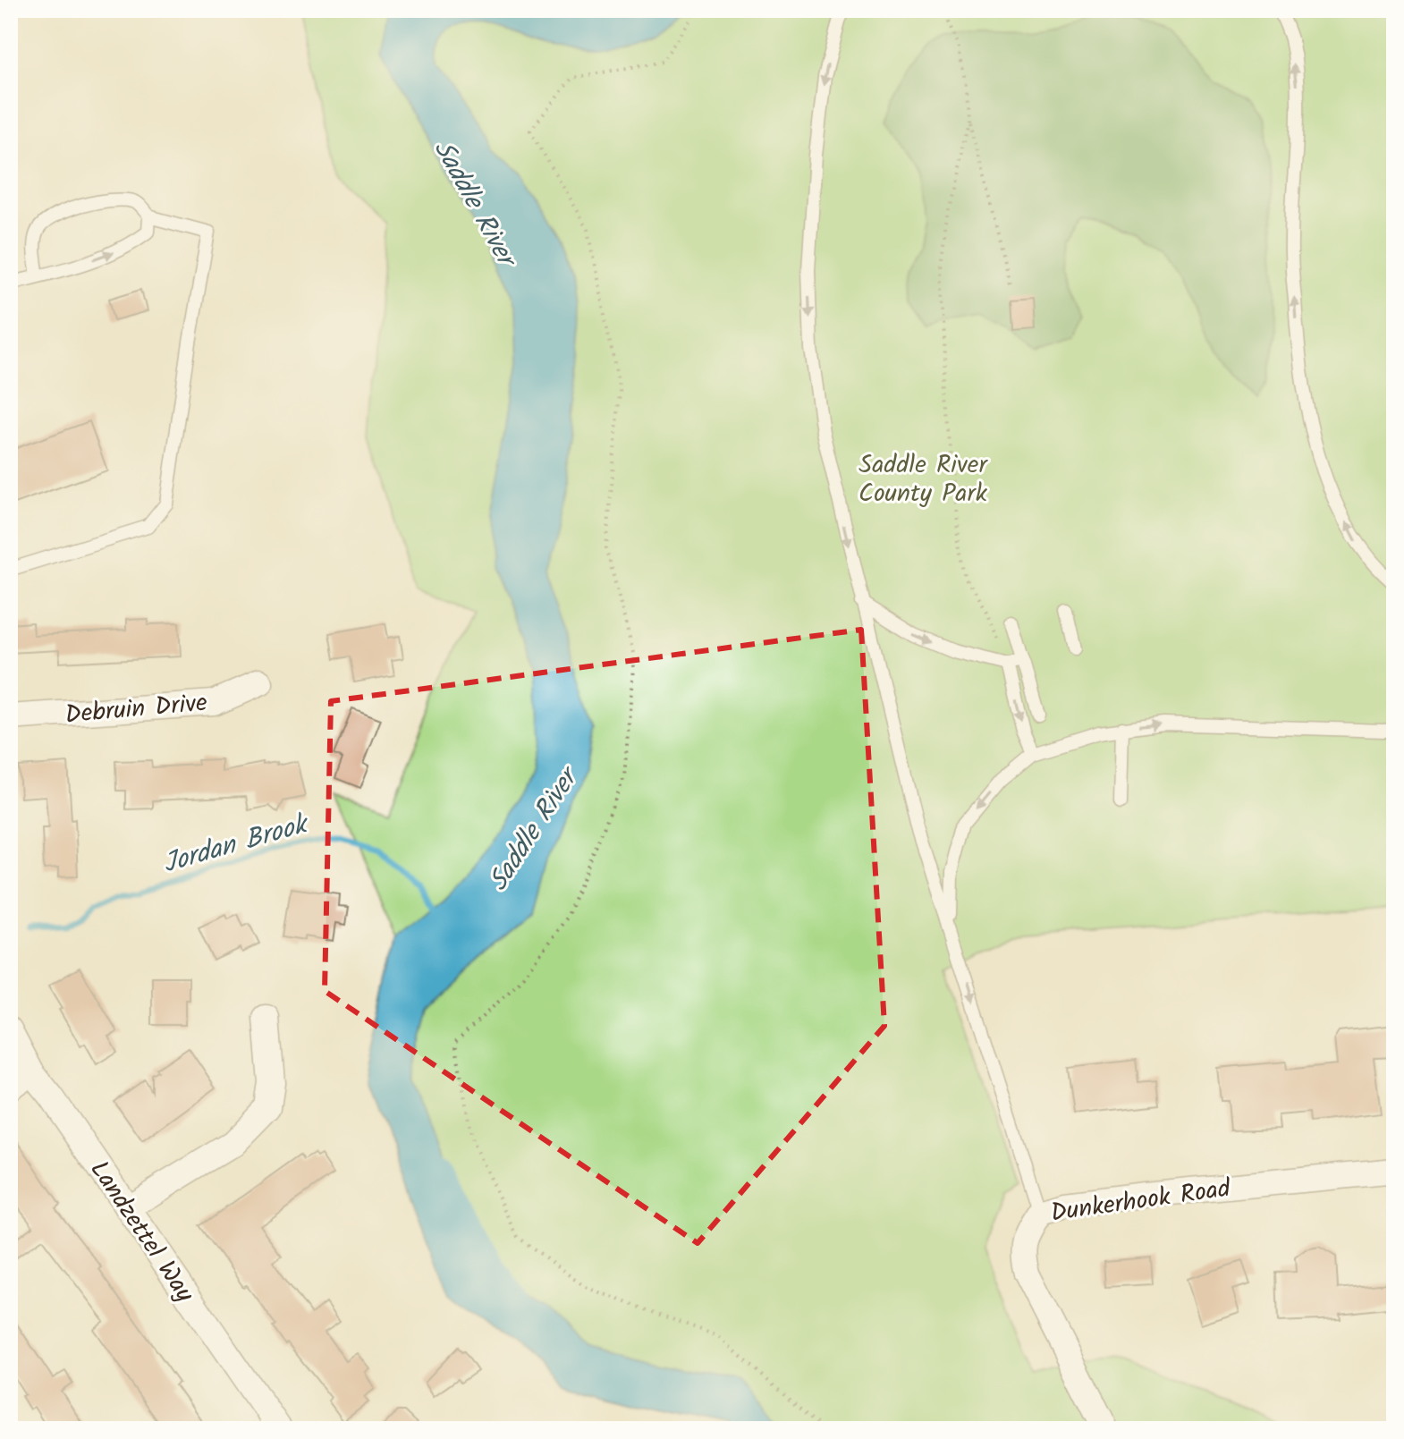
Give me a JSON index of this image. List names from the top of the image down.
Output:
{
  "streets": {
    "street": ["Debruin Drive", "Dunkerhook Road", "Landzettel Way"]
  },
  "water": ["Saddle River", "Jordan Brook"],
  "parks": ["Saddle River County Park"]
}
